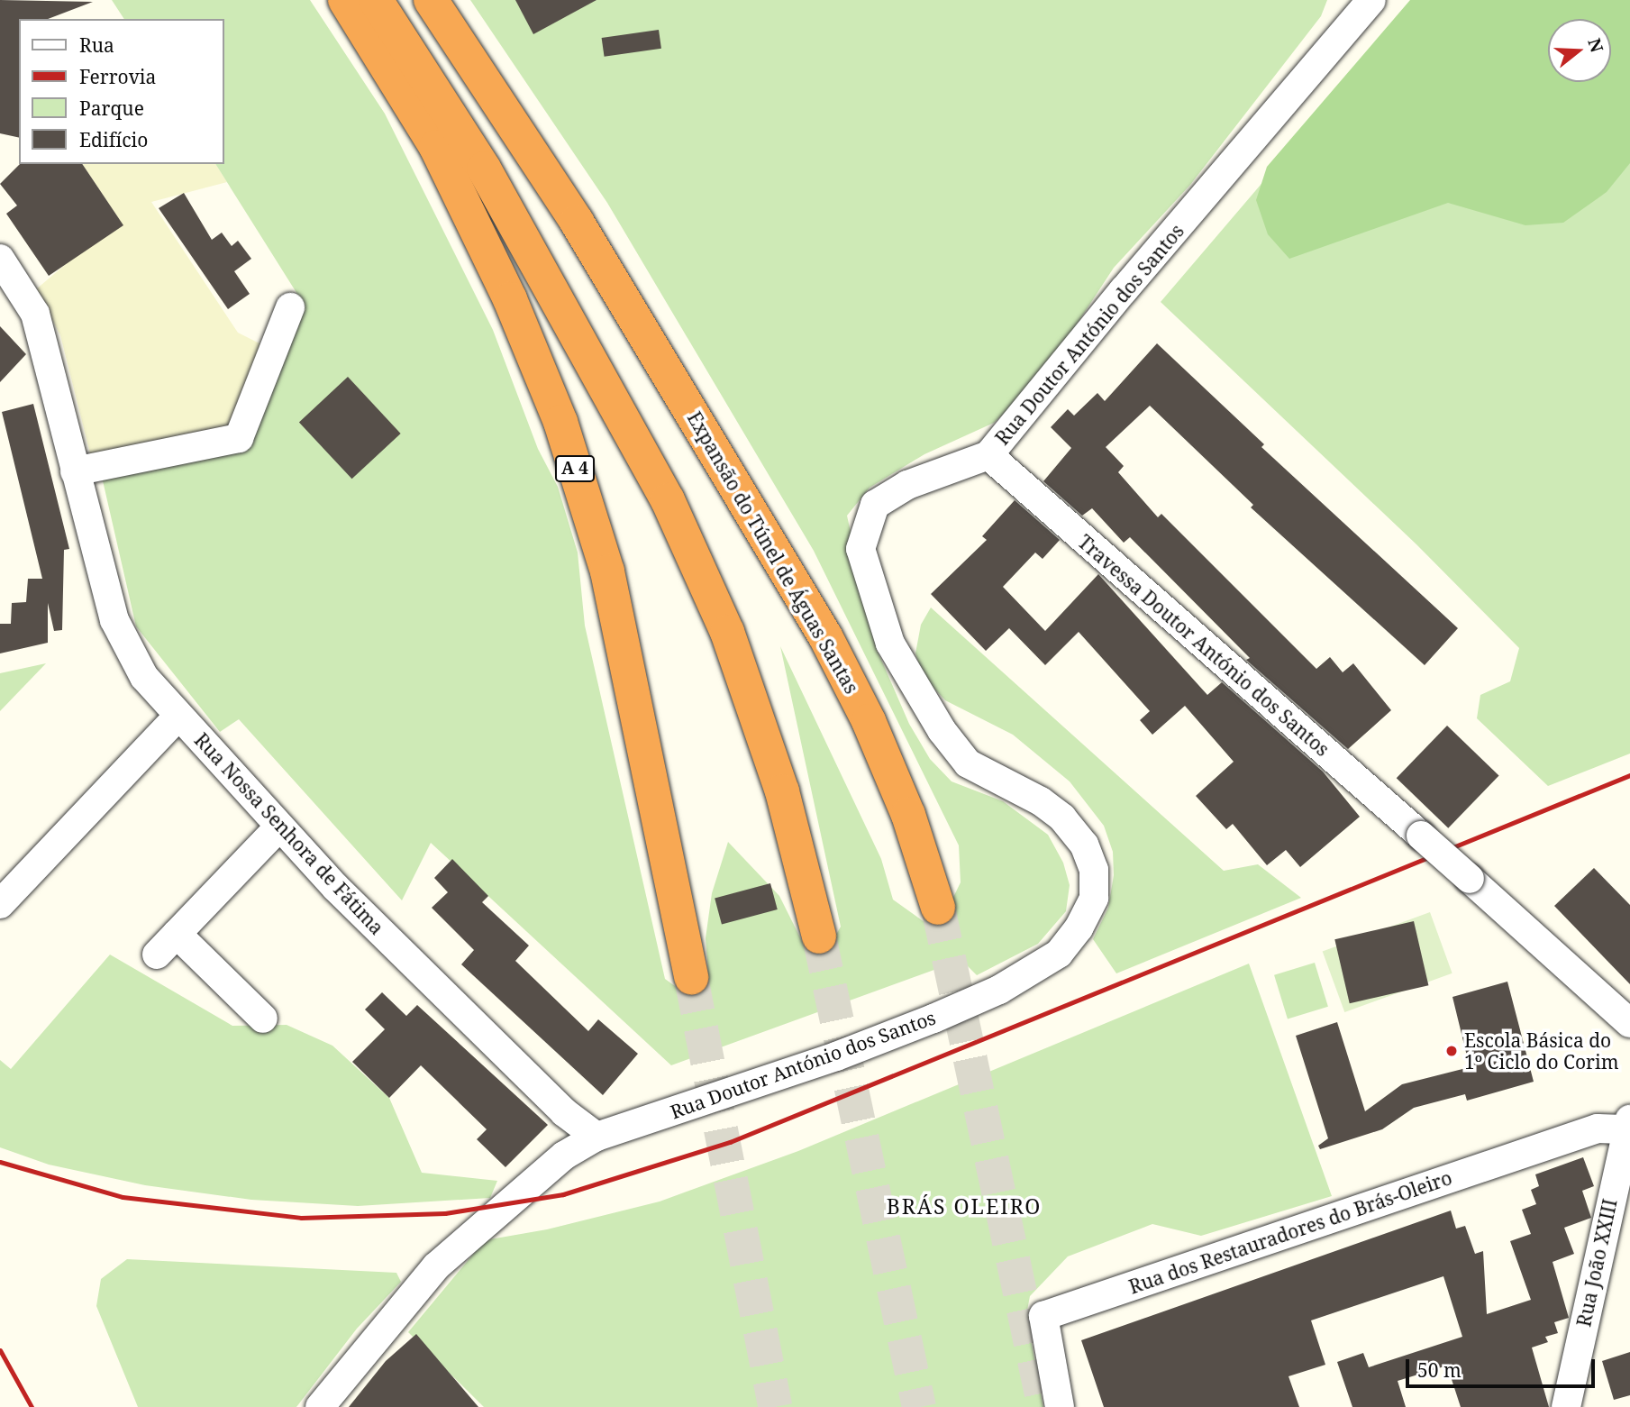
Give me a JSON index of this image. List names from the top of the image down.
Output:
{
  "streets": {
    "highway": ["A 4", "Expansão do Túnel de Águas Santas"],
    "street": [
      "Rua Doutor António dos Santos",
      "Travessa Doutor António dos Santos",
      "Rua Nossa Senhora de Fátima",
      "Rua dos Restauradores do Brás-Oleiro",
      "Rua João XXIII"
    ]
  },
  "crossings": [
    ["Rua Doutor António dos Santos", "Travessa Doutor António dos Santos"],
    ["Rua Doutor António dos Santos", "Rua Nossa Senhora de Fátima"],
    ["Rua dos Restauradores do Brás-Oleiro", "Rua João XXIII"]
  ],
  "districts": ["BRÁS OLEIRO"],
  "places": ["Escola Básica do 1º Ciclo do Corim"],
  "legend": [
    "Rua",
    "Ferrovia",
    "Parque",
    "Edifício"
  ],
  "scale_bar": "50 m",
  "north": "right"
}
